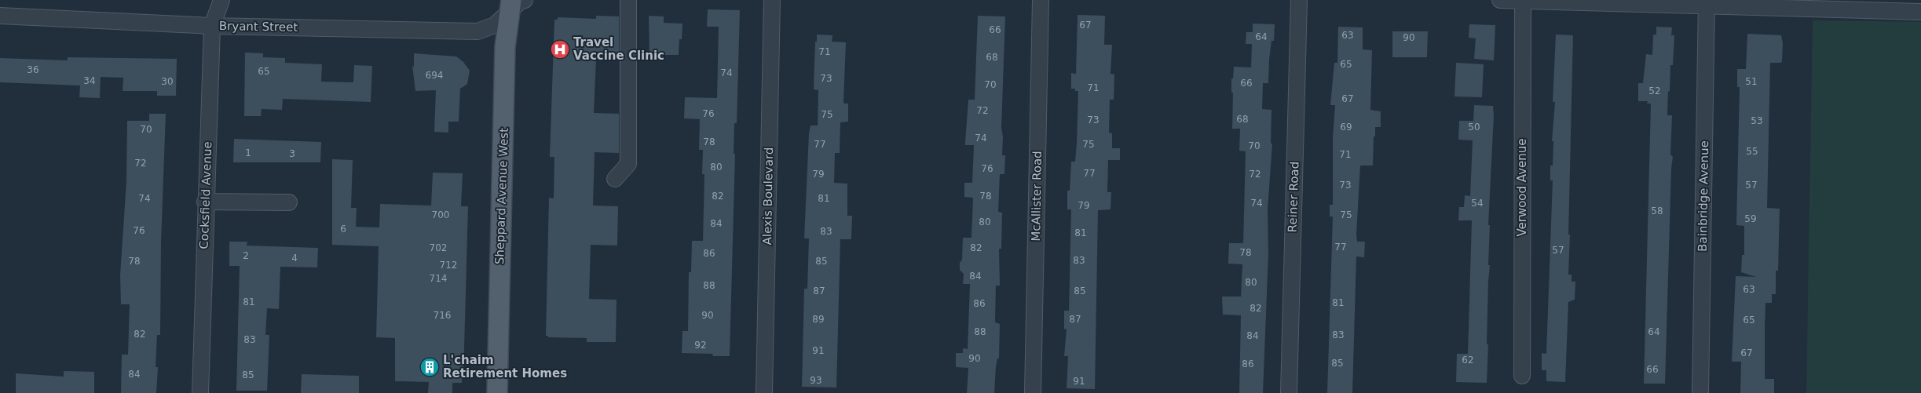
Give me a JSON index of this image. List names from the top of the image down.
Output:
{
  "streets": {
    "main road": ["Sheppard Avenue West"],
    "street": [
      "Bryant Street",
      "Verwood Avenue",
      "Cocksfield Avenue",
      "Alexis Boulevard",
      "McAllister Road",
      "Bainbridge Avenue",
      "Reiner Road"
    ]
  },
  "crossings": [
    ["Bryant Street", "Cocksfield Avenue"],
    ["Bryant Street", "Sheppard Avenue West"]
  ],
  "places": {
    "hospital": ["Travel Vaccine Clinic"],
    "building": ["L'chaim Retirement Homes"]
  },
  "house_numbers": [
    "67",
    "66",
    "63",
    "64",
    "90",
    "71",
    "68",
    "65",
    "36",
    "65",
    "74",
    "694",
    "73",
    "34",
    "30",
    "51",
    "66",
    "70",
    "71",
    "52",
    "67",
    "72",
    "76",
    "75",
    "68",
    "73",
    "53",
    "69",
    "50",
    "70",
    "74",
    "78",
    "77",
    "75",
    "70",
    "55",
    "1",
    "3",
    "71",
    "72",
    "80",
    "76",
    "77",
    "79",
    "72",
    "73",
    "57",
    "82",
    "78",
    "74",
    "81",
    "74",
    "54",
    "79",
    "58",
    "700",
    "75",
    "59",
    "80",
    "84",
    "6",
    "76",
    "83",
    "81",
    "77",
    "702",
    "82",
    "57",
    "78",
    "86",
    "2",
    "4",
    "83",
    "78",
    "85",
    "712",
    "84",
    "714",
    "80",
    "88",
    "63",
    "87",
    "85",
    "81",
    "81",
    "86",
    "82",
    "716",
    "90",
    "89",
    "87",
    "65",
    "88",
    "64",
    "82",
    "83",
    "84",
    "83",
    "92",
    "91",
    "67",
    "90",
    "62",
    "85",
    "86",
    "66",
    "84",
    "85",
    "93",
    "91"
  ]
}
